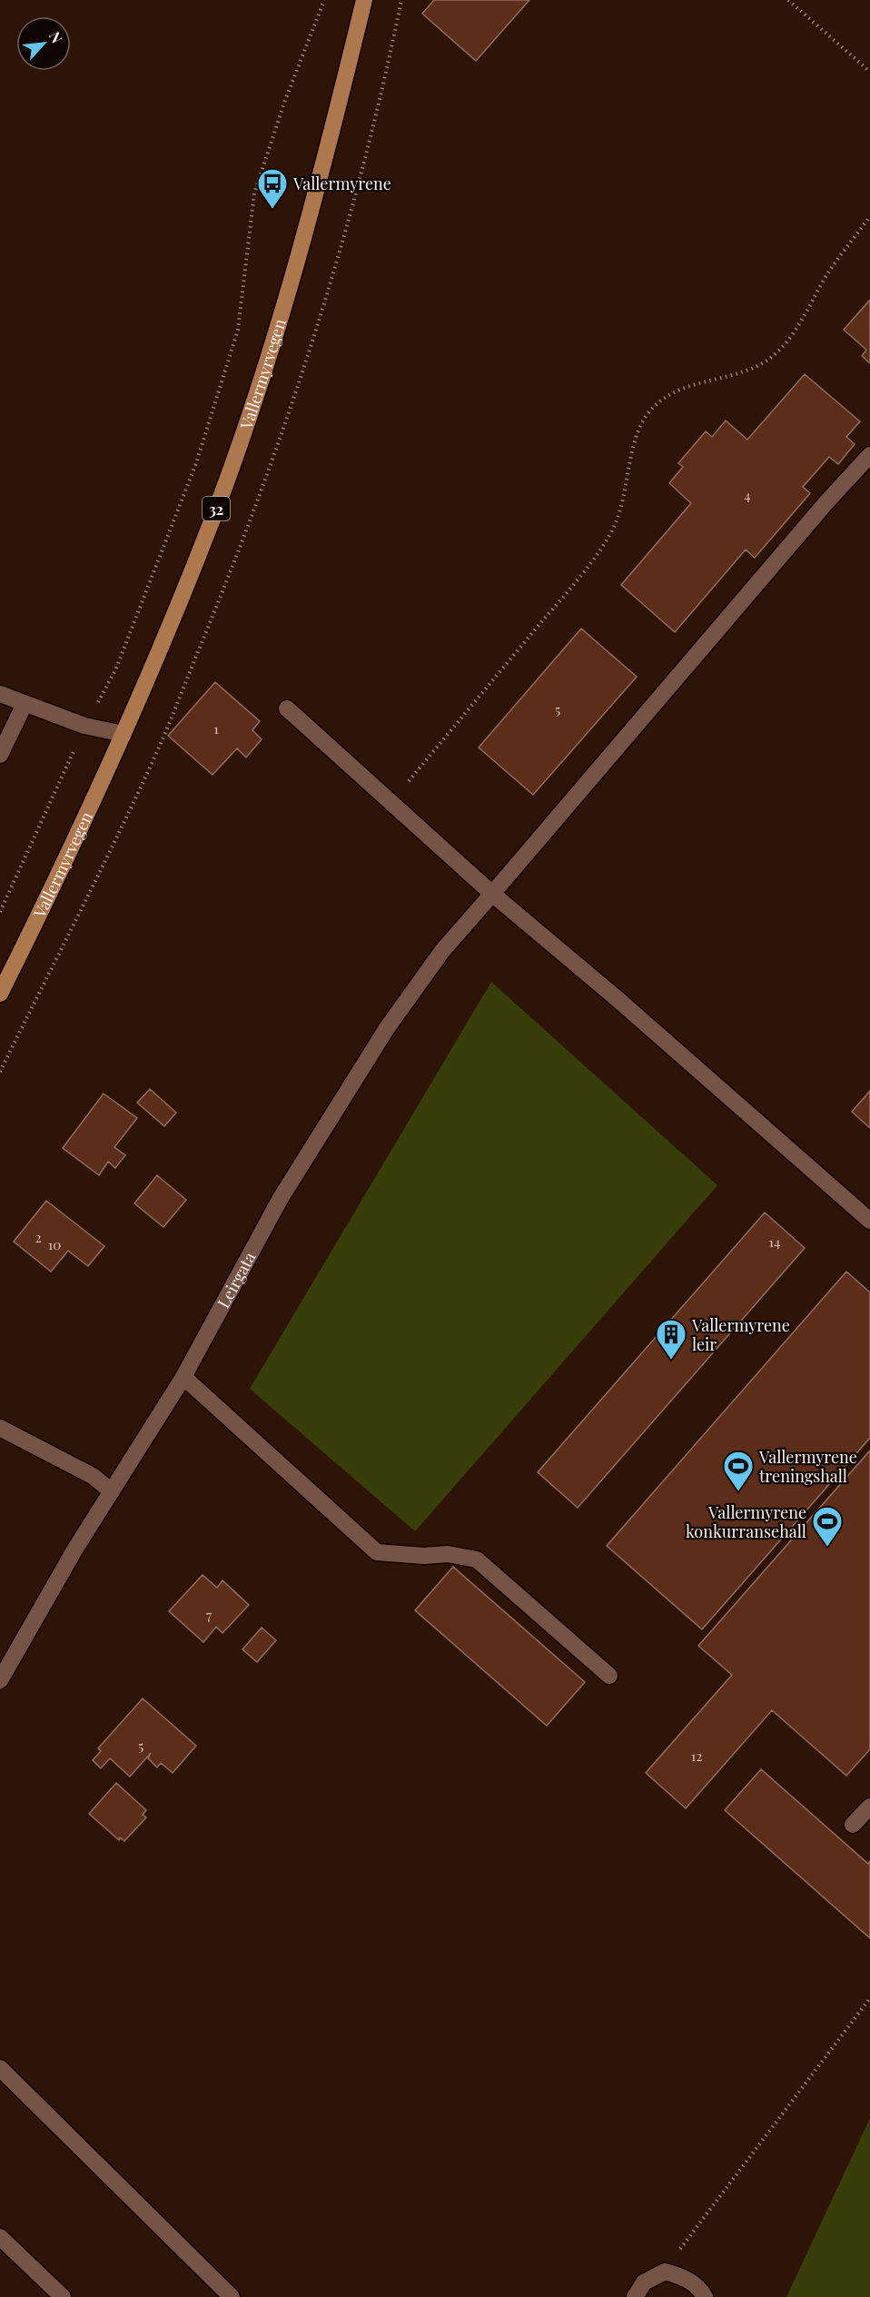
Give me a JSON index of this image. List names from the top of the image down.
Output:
{
  "streets": {
    "main road": ["Vallermyrvegen", "32"],
    "street": ["Leirgata"]
  },
  "places": {
    "bus stop": ["Vallermyrene"],
    "building": ["Vallermyrene leir"],
    "sports": ["Vallermyrene treningshall", "Vallermyrene konkurransehall"]
  },
  "house_numbers": [
    "4",
    "5",
    "1",
    "2",
    "14",
    "10",
    "7",
    "5",
    "12"
  ],
  "north": "top right"
}
